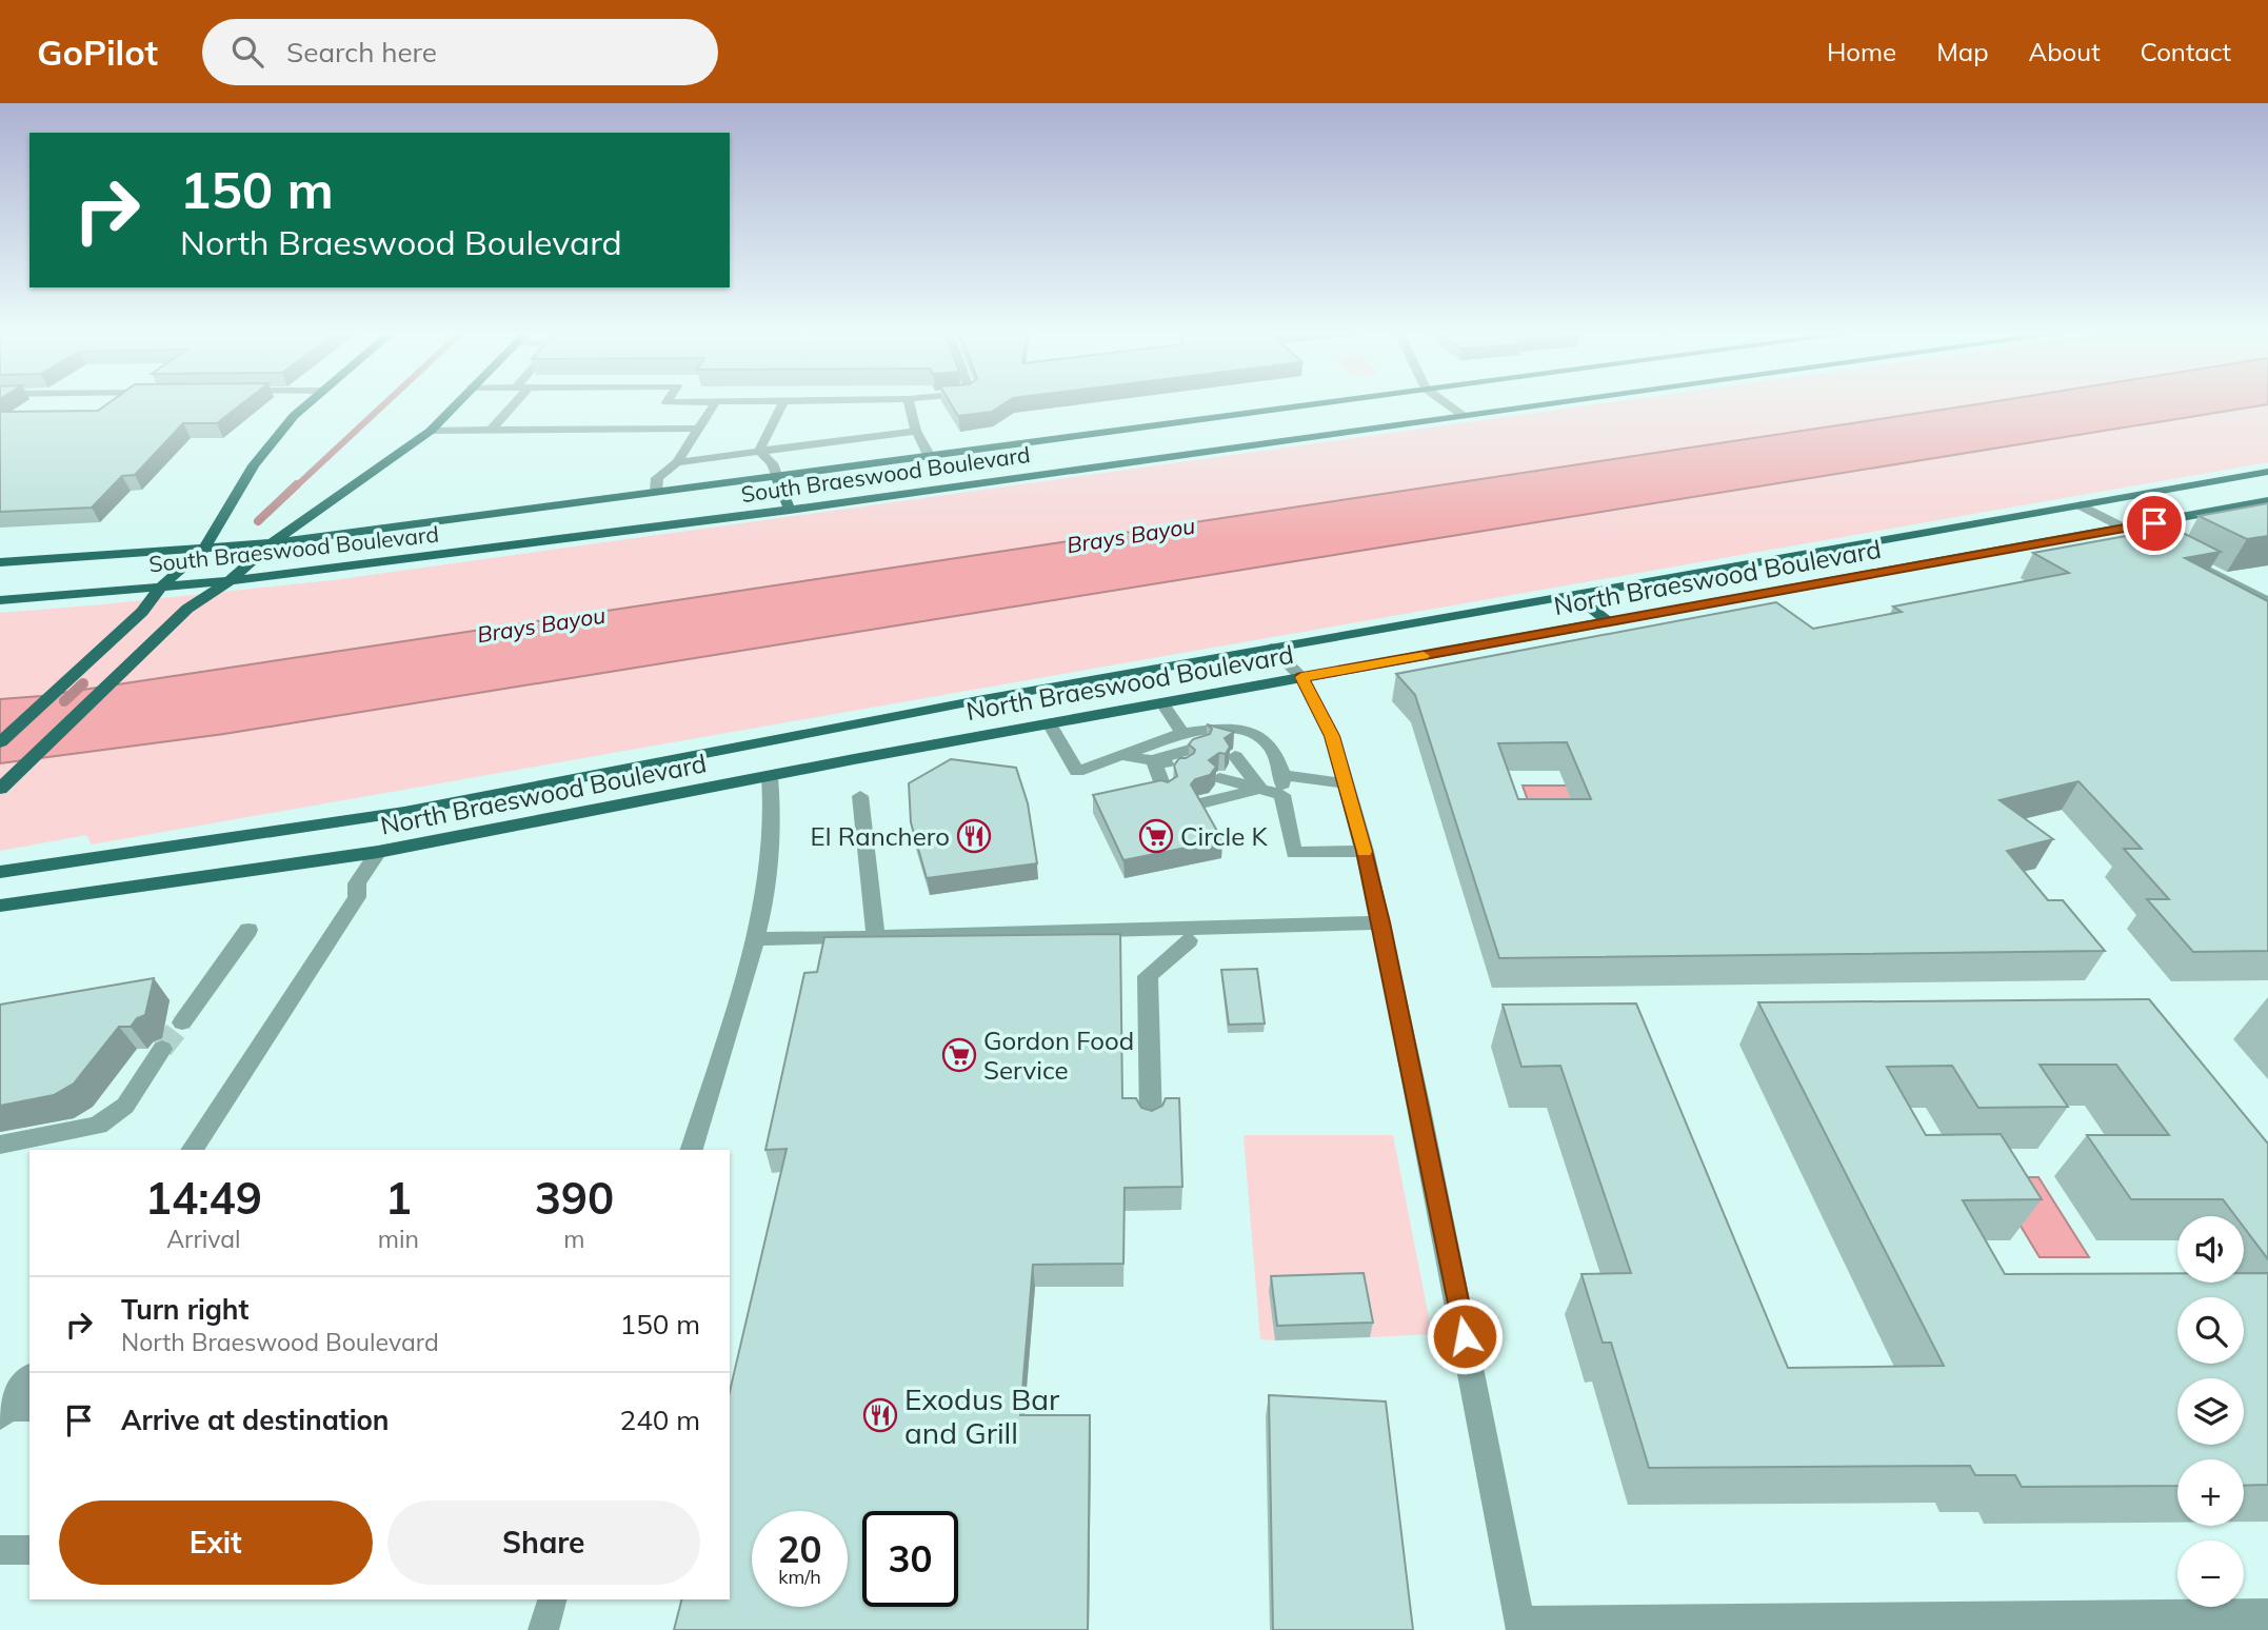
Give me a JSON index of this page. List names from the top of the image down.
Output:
{
  "streets": {
    "main road": ["South Braeswood Boulevard", "North Braeswood Boulevard"]
  },
  "water": ["Brays Bayou"],
  "places": {
    "restaurant": ["El Ranchero", "Exodus Bar and Grill"],
    "supermarket": ["Circle K", "Gordon Food Service"]
  },
  "page": {
    "header": "GoPilot",
    "search": "Search here",
    "nav": [
      "Home",
      "Map",
      "About",
      "Contact"
    ],
    "turn": ["150 m", "North Braeswood Boulevard"],
    "eta": [
      "14:49",
      "Arrival",
      "1",
      "min",
      "390",
      "m"
    ],
    "map_buttons": ["+", "−"],
    "list": [
      {
        "name": "Turn right",
        "note": "North Braeswood Boulevard",
        "value": "150 m"
      },
      {
        "name": "Arrive at destination",
        "value": "240 m"
      }
    ],
    "buttons": ["Exit", "Share"],
    "speed": "20 km/h",
    "limit": "30"
  }
}
